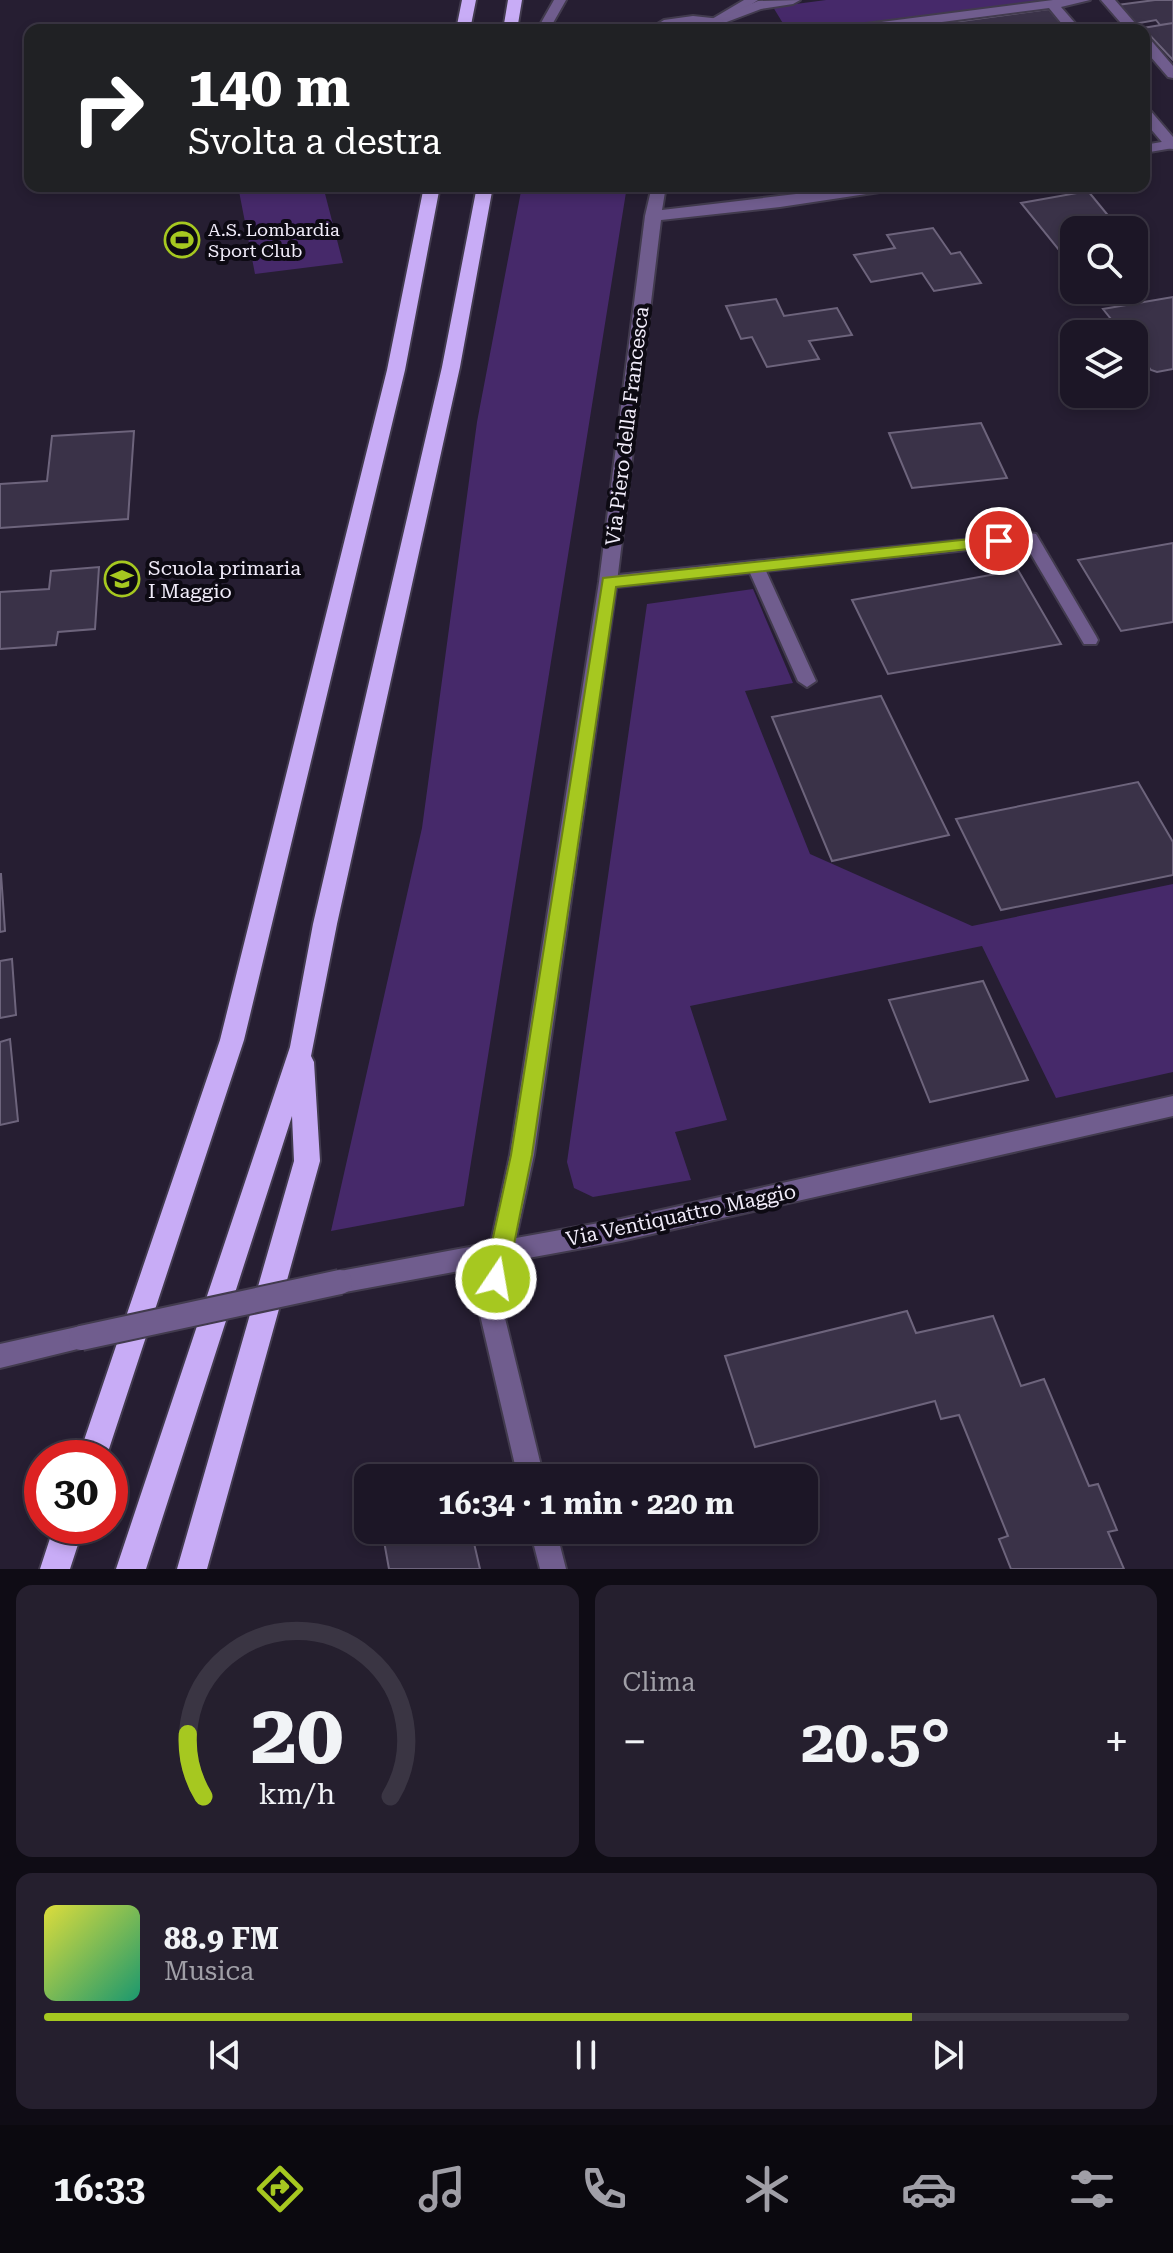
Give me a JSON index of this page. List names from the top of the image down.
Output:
{
  "streets": {
    "street": ["Via Piero della Francesca", "Via Ventiquattro Maggio"]
  },
  "crossings": [
    ["Via Piero della Francesca", "Via Ventiquattro Maggio"]
  ],
  "places": {
    "sports": ["A.S. Lombardia Sport Club"],
    "school or university": ["Scuola primaria I Maggio"]
  },
  "page": {
    "turn": ["140 m", "Svolta a destra"],
    "limit": "30",
    "trip": "16:34 · 1 min · 220 m",
    "tile": "Clima",
    "heat": ["−", "20.5°", "+"],
    "song": ["88.9 FM", "Musica"],
    "tabs": "16:33",
    "gauge": ["20", "km/h"]
  }
}
